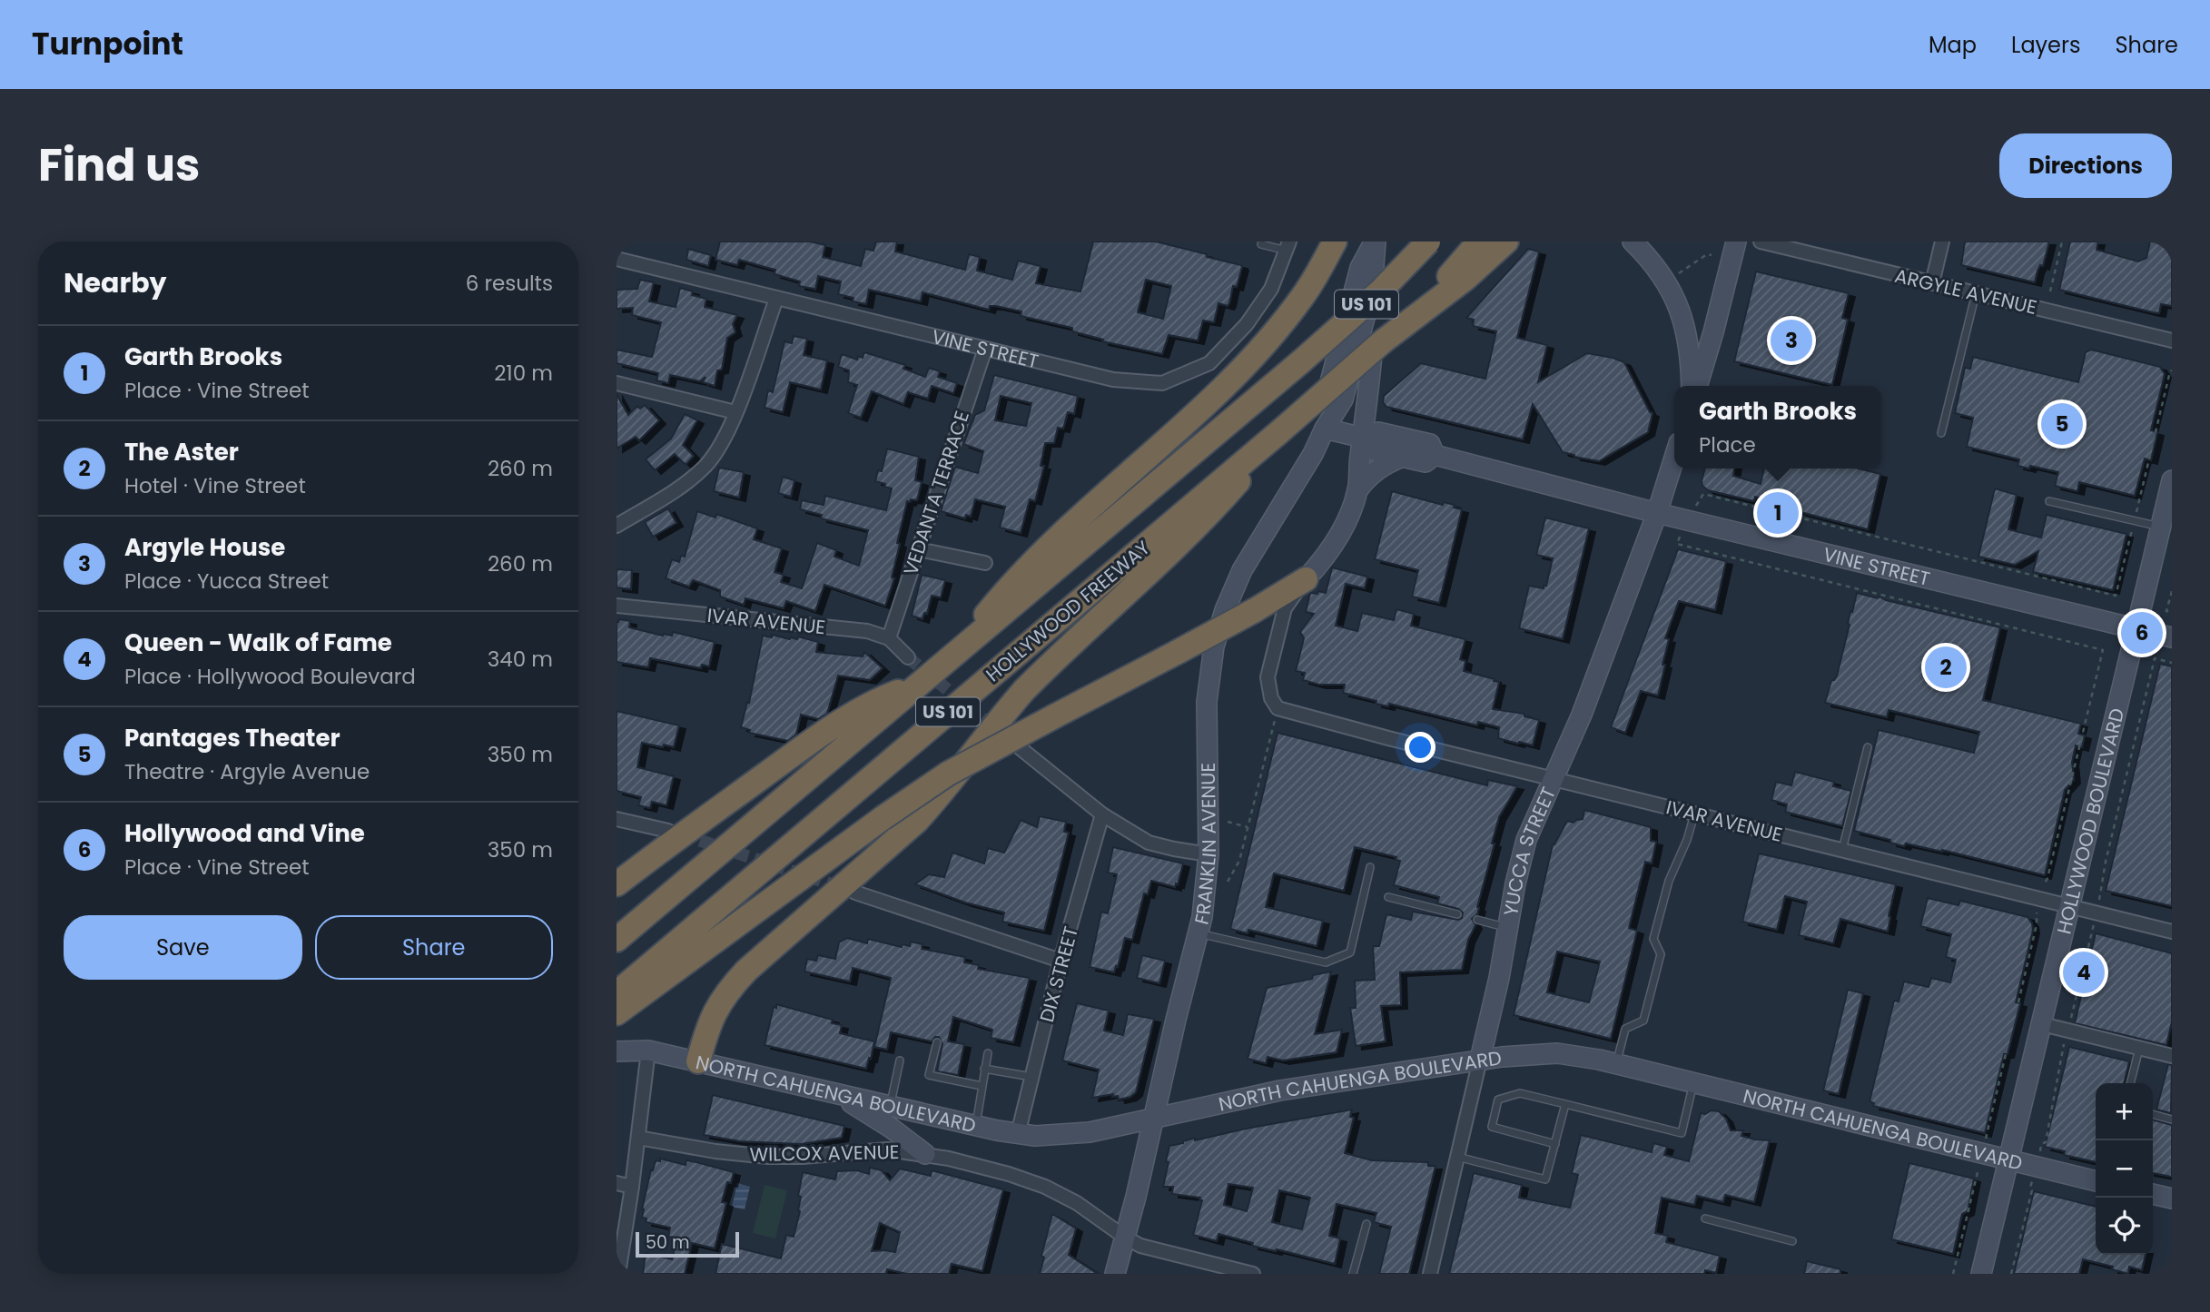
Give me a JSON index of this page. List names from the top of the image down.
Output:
{
  "streets": {
    "highway": ["US 101", "HOLLYWOOD FREEWAY"],
    "main road": [
      "VINE STREET",
      "HOLLYWOOD BOULEVARD",
      "FRANKLIN AVENUE",
      "YUCCA STREET",
      "NORTH CAHUENGA BOULEVARD"
    ],
    "street": [
      "ARGYLE AVENUE",
      "VEDANTA TERRACE",
      "IVAR AVENUE",
      "DIX STREET",
      "WILCOX AVENUE"
    ]
  },
  "crossings": [
    ["VINE STREET", "VEDANTA TERRACE"],
    ["VINE STREET", "HOLLYWOOD BOULEVARD"],
    ["VINE STREET", "FRANKLIN AVENUE"],
    ["VINE STREET", "YUCCA STREET"],
    ["VEDANTA TERRACE", "IVAR AVENUE"],
    ["IVAR AVENUE", "HOLLYWOOD BOULEVARD"],
    ["IVAR AVENUE", "FRANKLIN AVENUE"],
    ["IVAR AVENUE", "YUCCA STREET"],
    ["HOLLYWOOD BOULEVARD", "NORTH CAHUENGA BOULEVARD"],
    ["FRANKLIN AVENUE", "NORTH CAHUENGA BOULEVARD"],
    ["FRANKLIN AVENUE", "WILCOX AVENUE"],
    ["YUCCA STREET", "NORTH CAHUENGA BOULEVARD"],
    ["DIX STREET", "NORTH CAHUENGA BOULEVARD"]
  ],
  "scale_bar": "50 m",
  "page": {
    "header": "Turnpoint",
    "nav": ["Map", "Layers", "Share"],
    "title": "Find us",
    "buttons": [
      "Directions",
      ["Save", "Share"]
    ],
    "heading": ["Nearby", "6 results"],
    "pins": [
      "3",
      "5",
      "1",
      "6",
      "2",
      "4"
    ],
    "list": [
      {
        "mark": "1",
        "name": "Garth Brooks",
        "note": "Place · Vine Street",
        "value": "210 m"
      },
      {
        "mark": "2",
        "name": "The Aster",
        "note": "Hotel · Vine Street",
        "value": "260 m"
      },
      {
        "mark": "3",
        "name": "Argyle House",
        "note": "Place · Yucca Street",
        "value": "260 m"
      },
      {
        "mark": "4",
        "name": "Queen - Walk of Fame",
        "note": "Place · Hollywood Boulevard",
        "value": "340 m"
      },
      {
        "mark": "5",
        "name": "Pantages Theater",
        "note": "Theatre · Argyle Avenue",
        "value": "350 m"
      },
      {
        "mark": "6",
        "name": "Hollywood and Vine",
        "note": "Place · Vine Street",
        "value": "350 m"
      }
    ],
    "popup": ["Garth Brooks", "Place"],
    "map_buttons": ["+", "−"],
    "scale": "50 m"
  }
}
